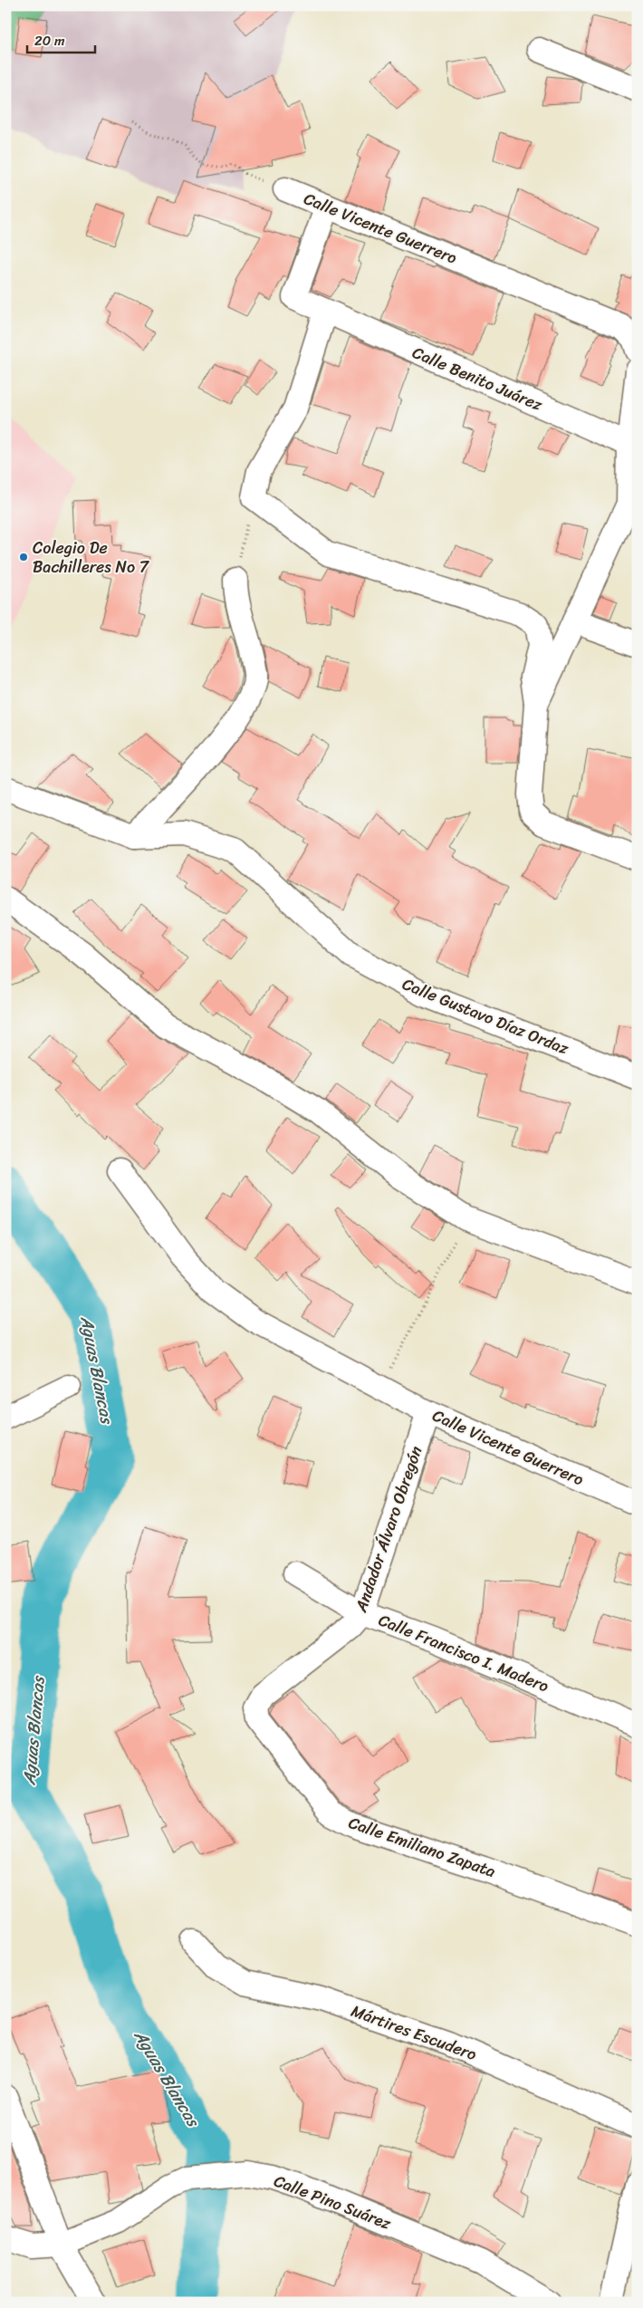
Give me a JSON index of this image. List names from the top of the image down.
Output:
{
  "streets": {
    "street": [
      "Calle Vicente Guerrero",
      "Calle Benito Juárez",
      "Calle Gustavo Díaz Ordaz",
      "Andador Álvaro Obregón",
      "Calle Francisco I. Madero",
      "Calle Emiliano Zapata",
      "Mártires Escudero",
      "Calle Pino Suárez"
    ]
  },
  "crossings": [
    ["Calle Vicente Guerrero", "Calle Benito Juárez"],
    ["Calle Vicente Guerrero", "Andador Álvaro Obregón"],
    ["Andador Álvaro Obregón", "Calle Francisco I. Madero"],
    ["Andador Álvaro Obregón", "Calle Emiliano Zapata"]
  ],
  "water": ["Aguas Blancas"],
  "places": ["Colegio De Bachilleres No 7"],
  "scale_bar": "20 m"
}
